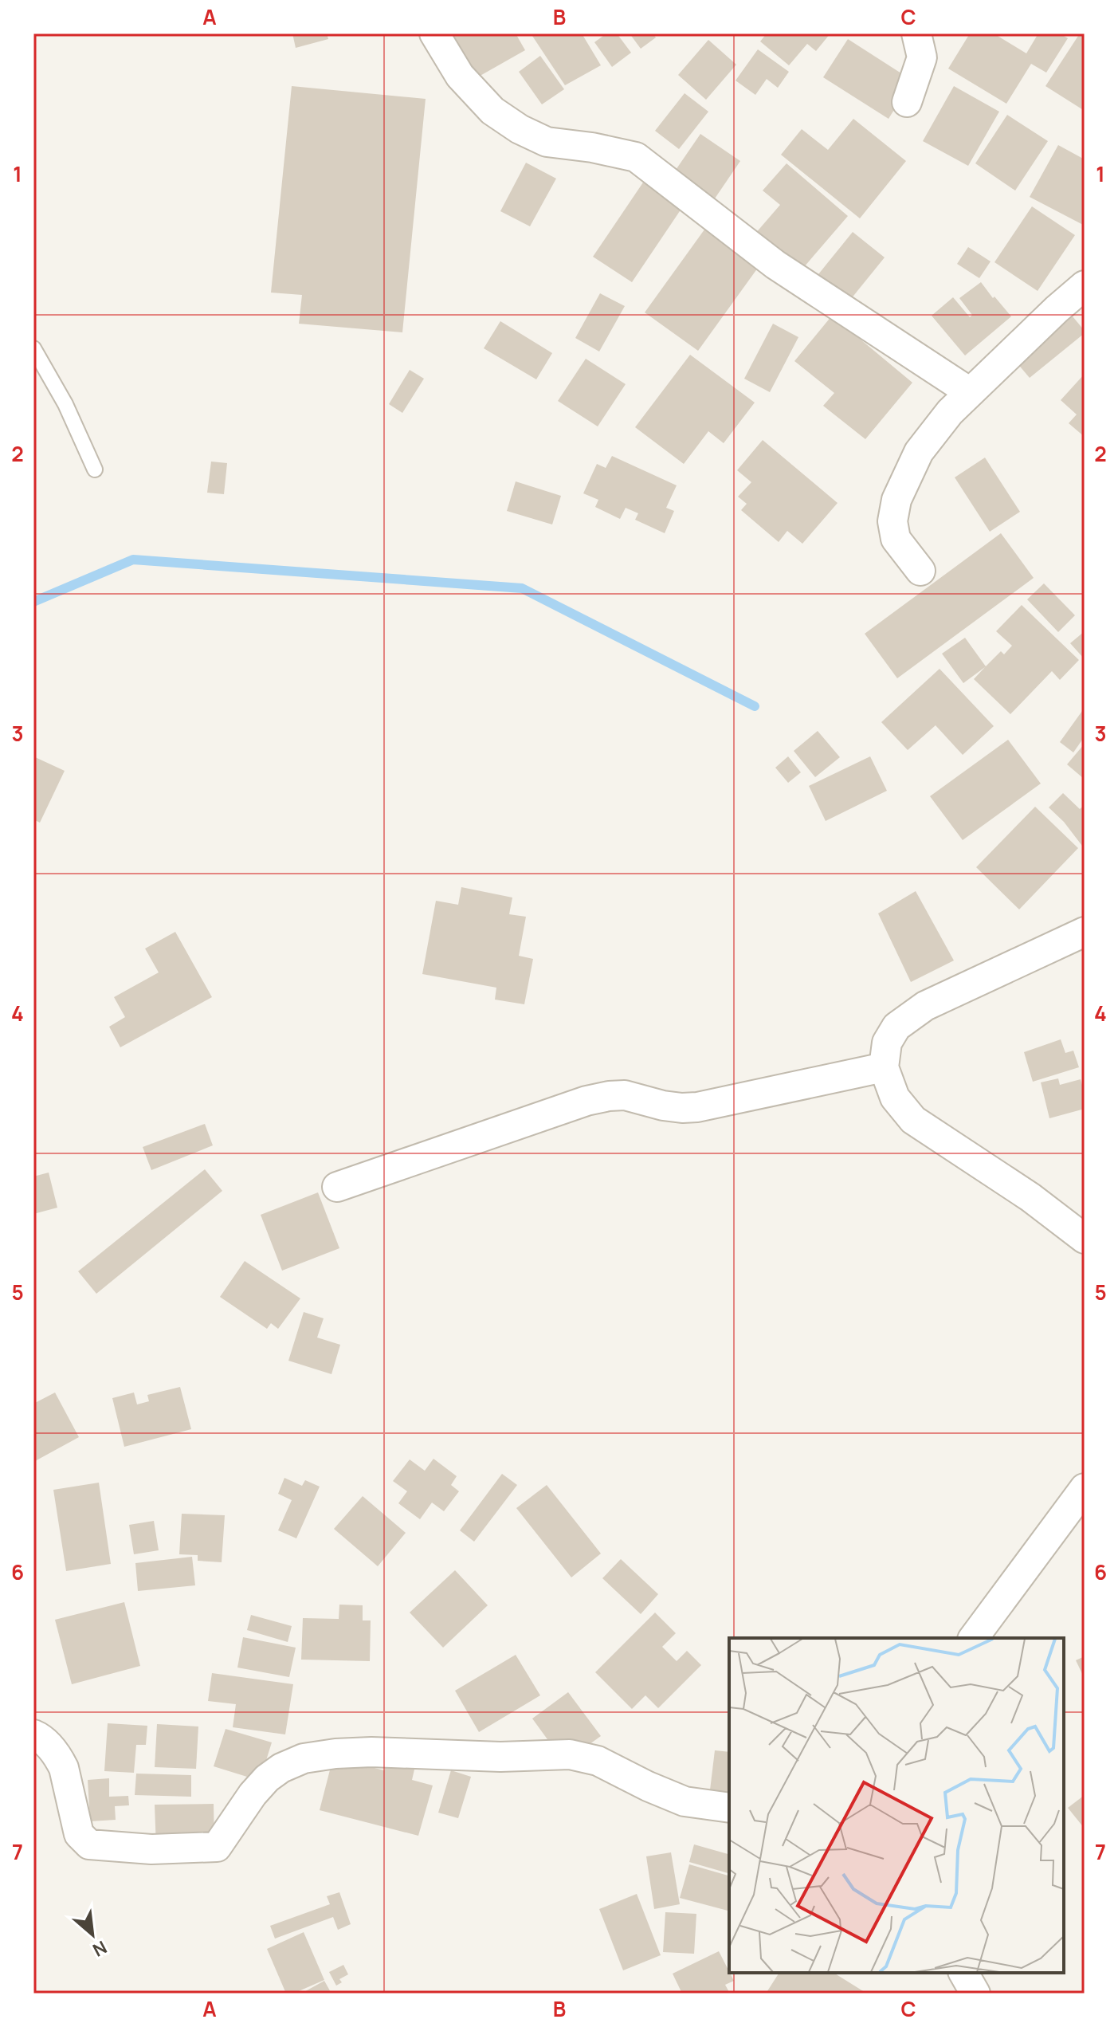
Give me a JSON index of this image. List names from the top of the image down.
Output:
{
  "north": "bottom right",
  "grid": {
    "columns": ["A", "B", "C"],
    "rows": [
      "1",
      "2",
      "3",
      "4",
      "5",
      "6",
      "7"
    ]
  }
}
